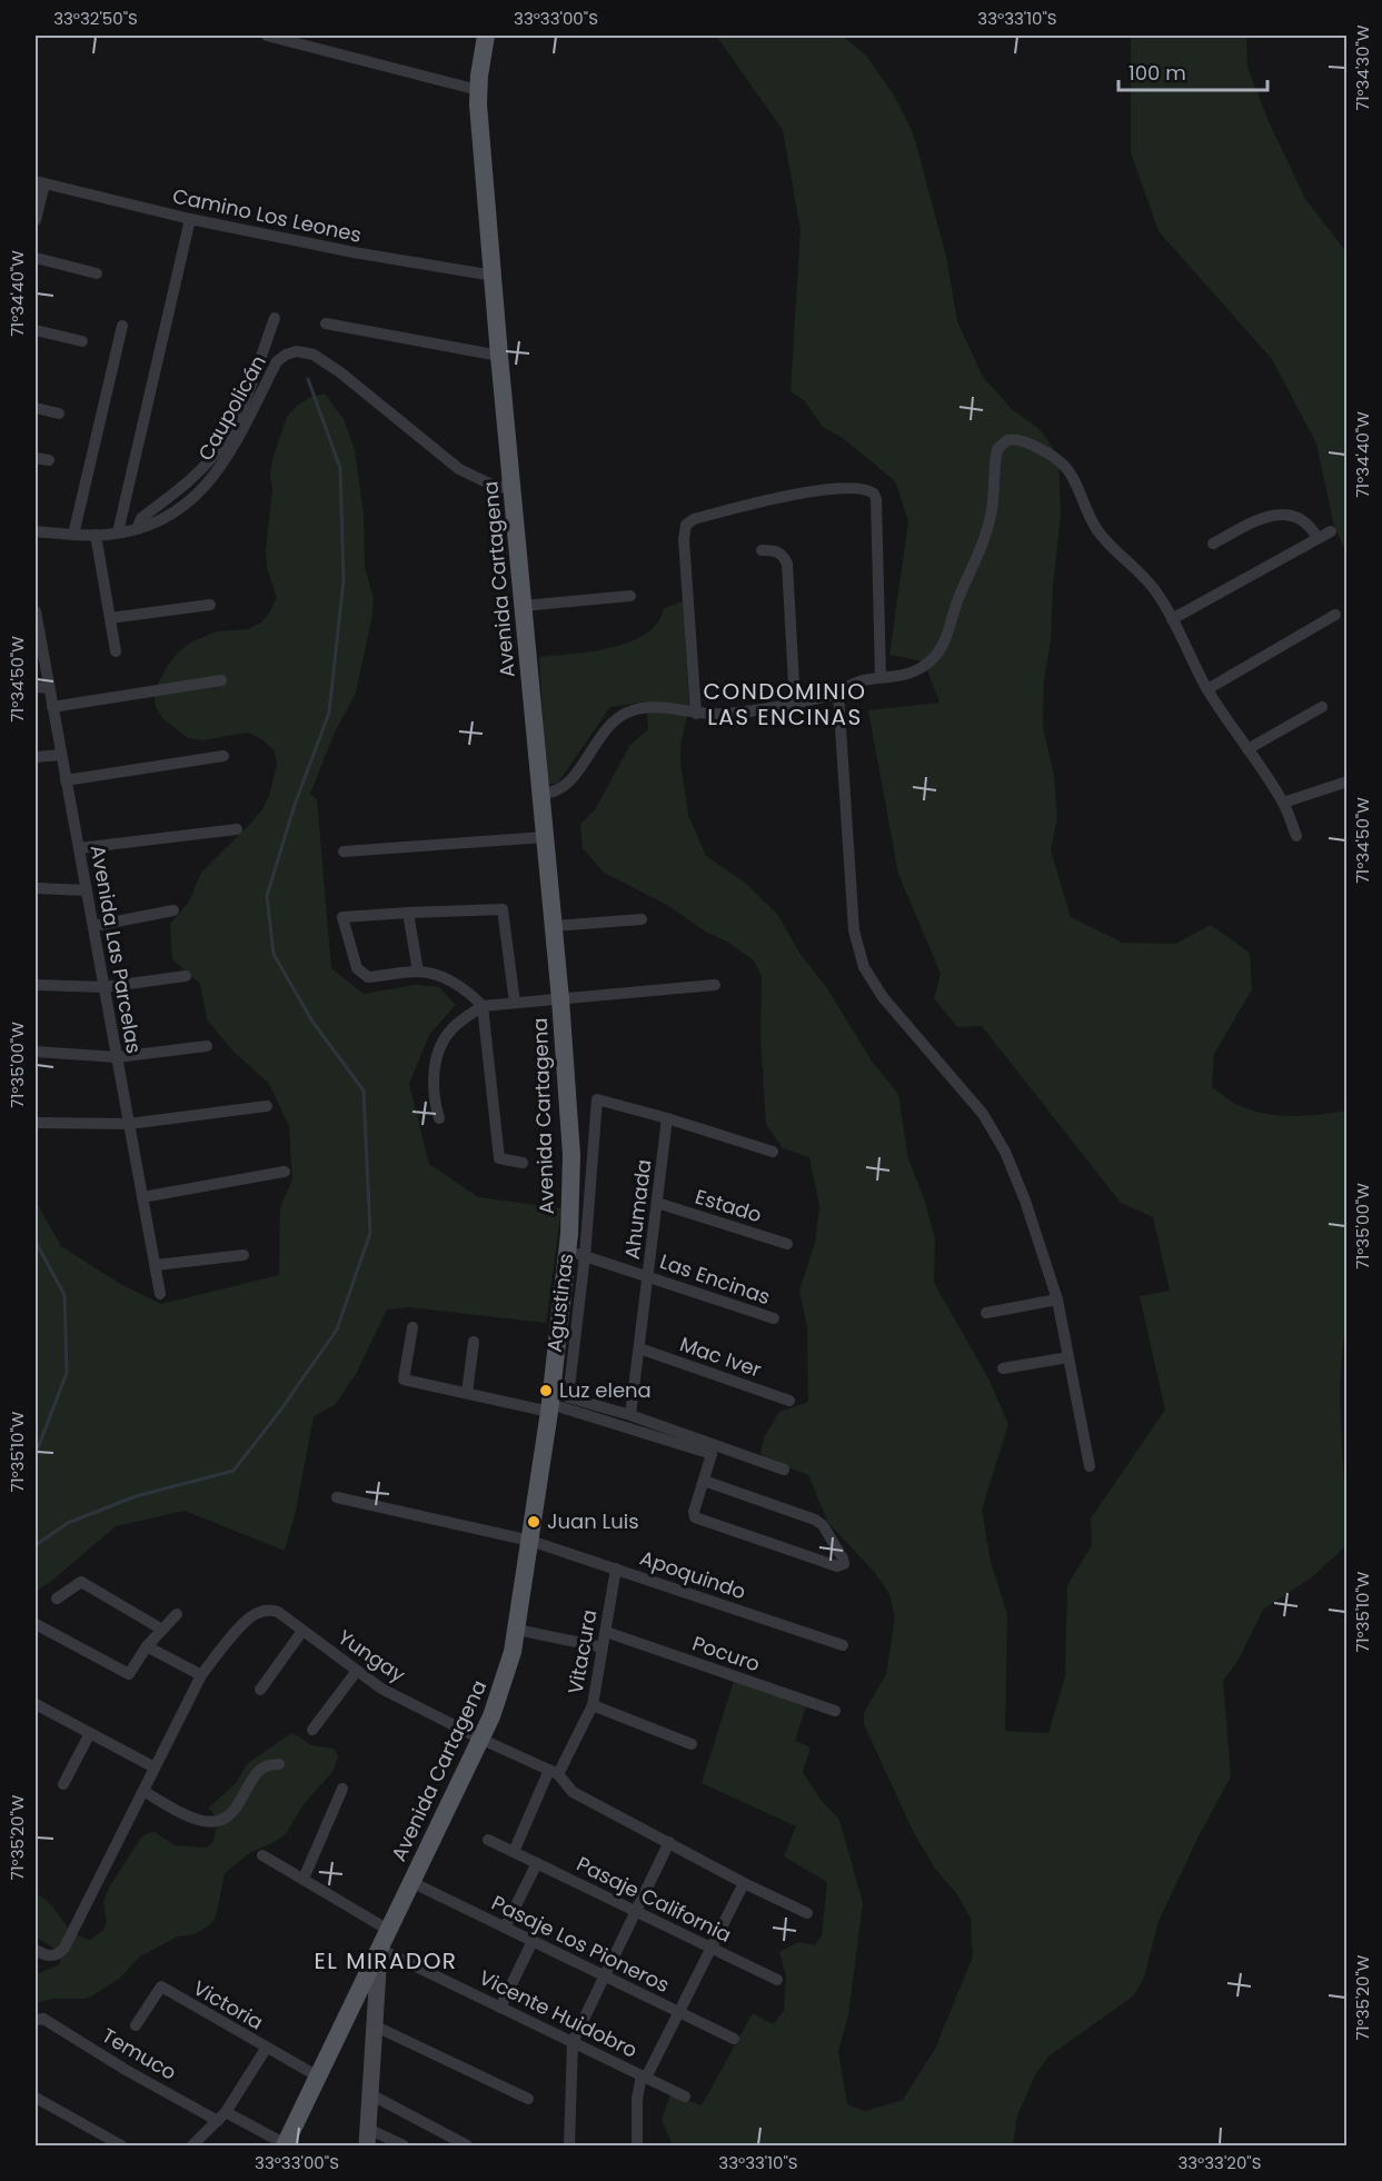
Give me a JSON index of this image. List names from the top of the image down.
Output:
{
  "streets": {
    "main road": ["Avenida Cartagena"],
    "street": [
      "Camino Los Leones",
      "Caupolicán",
      "Avenida Las Parcelas",
      "Estado",
      "Ahumada",
      "Las Encinas",
      "Agustinas",
      "Mac Iver",
      "Apoquindo",
      "Vitacura",
      "Pocuro",
      "Yungay",
      "Pasaje California",
      "Pasaje Los Pioneros",
      "Victoria",
      "Vicente Huidobro",
      "Temuco"
    ]
  },
  "crossings": [
    ["Camino Los Leones", "Avenida Cartagena"],
    ["Caupolicán", "Avenida Cartagena"],
    ["Avenida Cartagena", "Las Encinas"],
    ["Avenida Cartagena", "Agustinas"],
    ["Avenida Cartagena", "Apoquindo"],
    ["Avenida Cartagena", "Yungay"],
    ["Avenida Cartagena", "Pasaje Los Pioneros"],
    ["Avenida Cartagena", "Victoria"],
    ["Avenida Cartagena", "Vicente Huidobro"],
    ["Avenida Cartagena", "Temuco"],
    ["Estado", "Ahumada"],
    ["Ahumada", "Las Encinas"],
    ["Ahumada", "Agustinas"],
    ["Ahumada", "Mac Iver"],
    ["Las Encinas", "Agustinas"],
    ["Apoquindo", "Vitacura"],
    ["Vitacura", "Pocuro"],
    ["Vitacura", "Yungay"]
  ],
  "districts": ["CONDOMINIO LAS ENCINAS", "EL MIRADOR"],
  "places": ["Luz elena", "Juan Luis"],
  "scale_bar": "100 m",
  "coordinates": [
    "33°32'50\"S",
    "33°33'00\"S",
    "33°33'10\"S",
    "71°34'30\"W",
    "71°34'40\"W",
    "71°34'50\"W",
    "71°35'00\"W",
    "71°35'10\"W",
    "71°35'20\"W",
    "33°33'20\"S"
  ]
}
